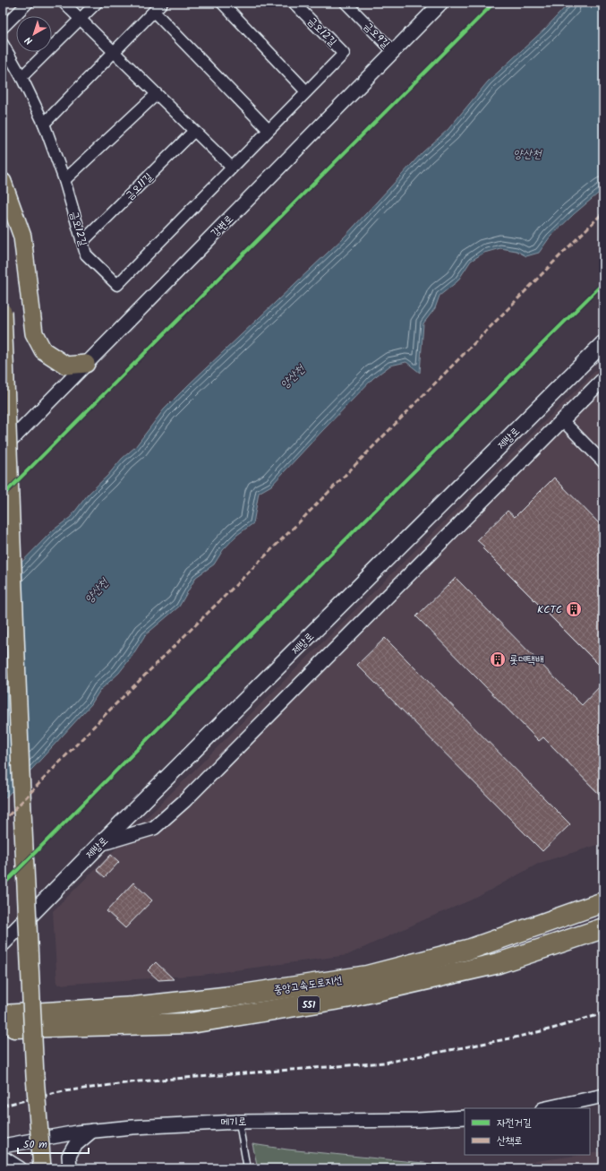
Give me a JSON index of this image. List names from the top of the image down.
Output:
{
  "streets": {
    "highway": ["중앙고속도로지선", "551"],
    "main road": ["제방로"],
    "street": [
      "금오12길",
      "금오9길",
      "금오11길",
      "강변로",
      "메기로"
    ]
  },
  "crossings": [
    ["금오12길", "금오11길"],
    ["금오9길", "강변로"]
  ],
  "water": ["양산천"],
  "places": {
    "building": ["KCTC", "롯데택배"]
  },
  "legend": ["자전거길", "산책로"],
  "scale_bar": "50 m",
  "north": "bottom left"
}
